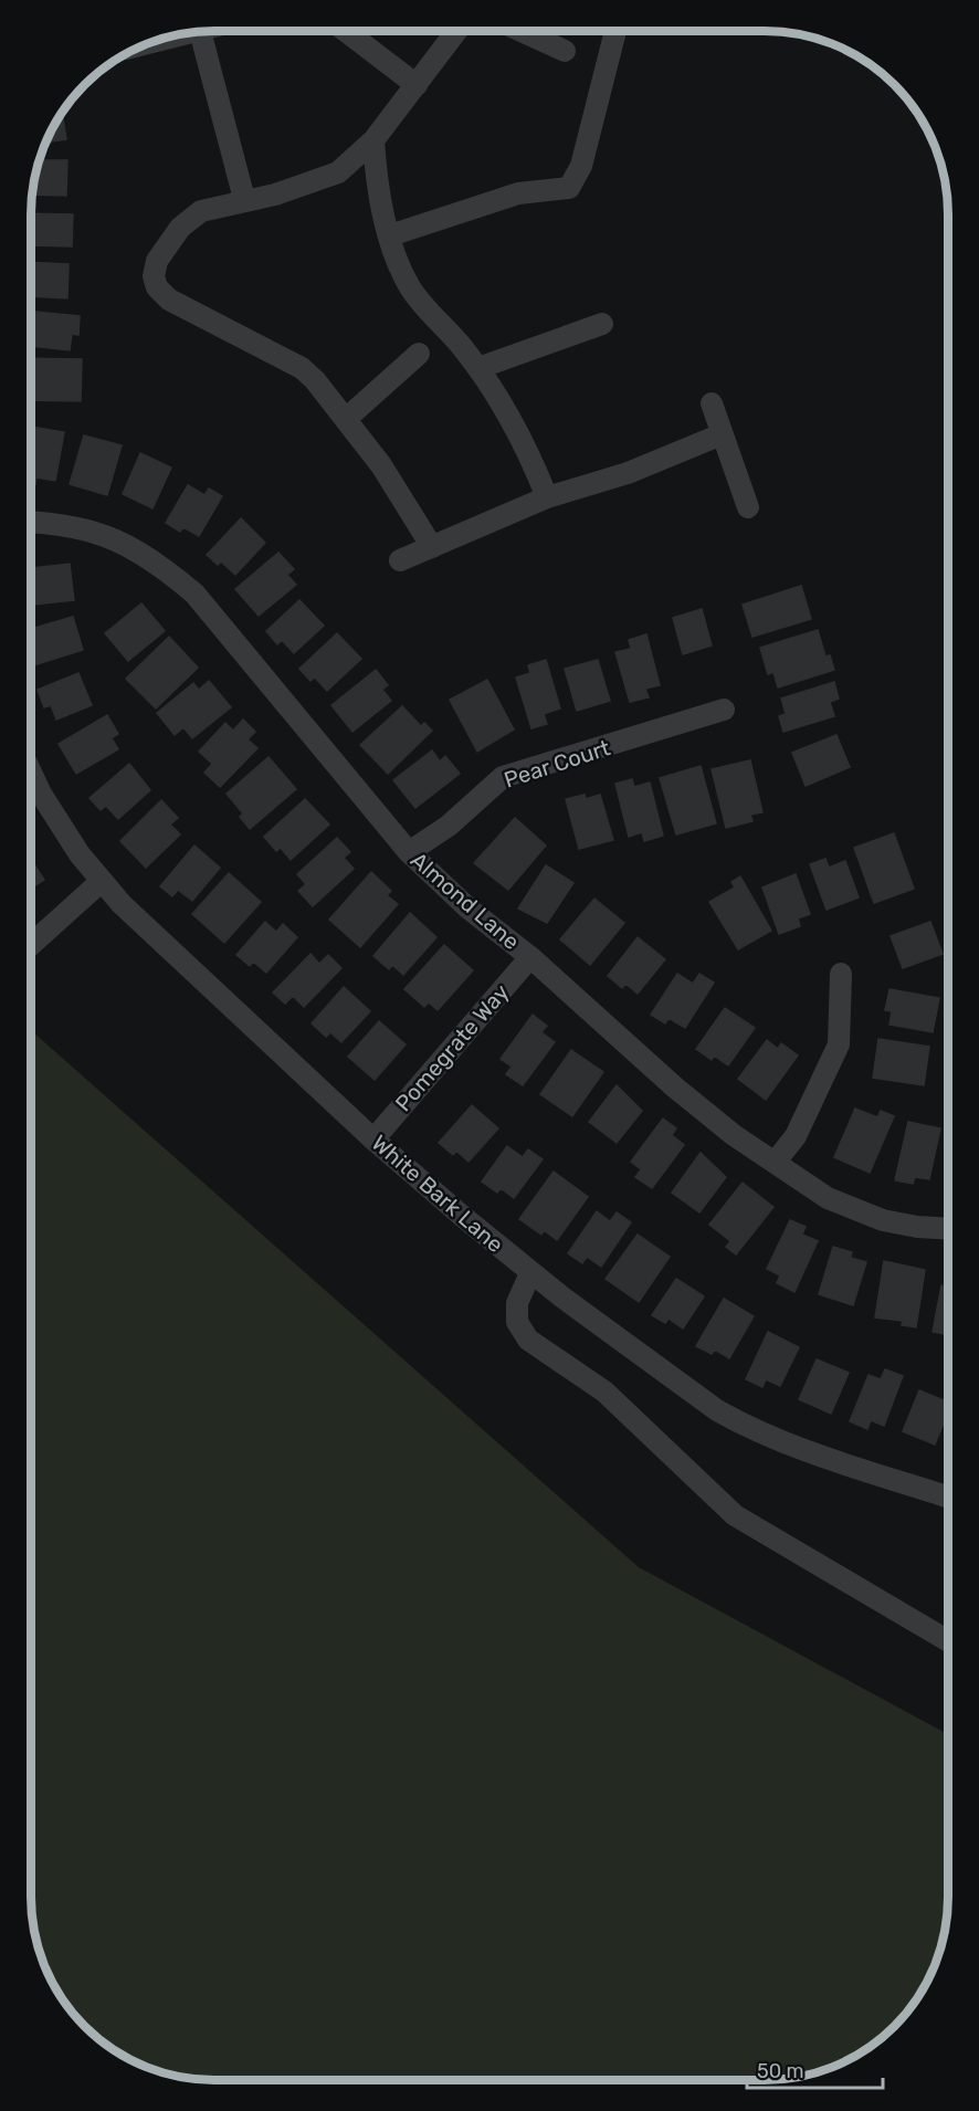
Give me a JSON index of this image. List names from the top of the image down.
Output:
{
  "streets": {
    "street": [
      "Pear Court",
      "Almond Lane",
      "Pomegrate Way",
      "White Bark Lane"
    ]
  },
  "crossings": [
    ["Pear Court", "Almond Lane"],
    ["Almond Lane", "Pomegrate Way"],
    ["Pomegrate Way", "White Bark Lane"]
  ],
  "scale_bar": "50 m"
}
